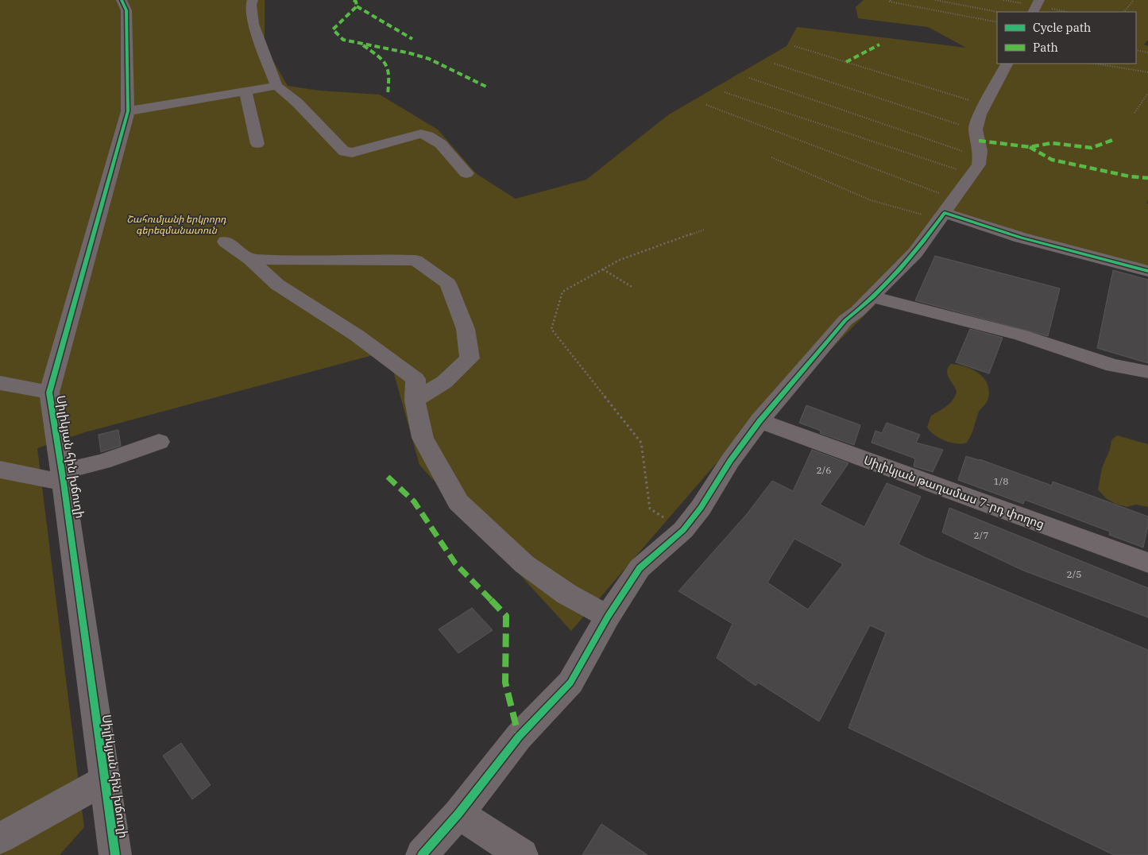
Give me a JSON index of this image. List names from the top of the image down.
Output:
{
  "streets": {
    "street": ["Սիլիկյան հին խճուղի", "Սիլիկյան թաղամաս 7-րդ փողոց"]
  },
  "parks": ["Շահումյանի երկրորդ գերեզմանատուն"],
  "house_numbers": [
    "2/6",
    "1/8",
    "2/7",
    "2/5"
  ],
  "legend": ["Cycle path", "Path"]
}
